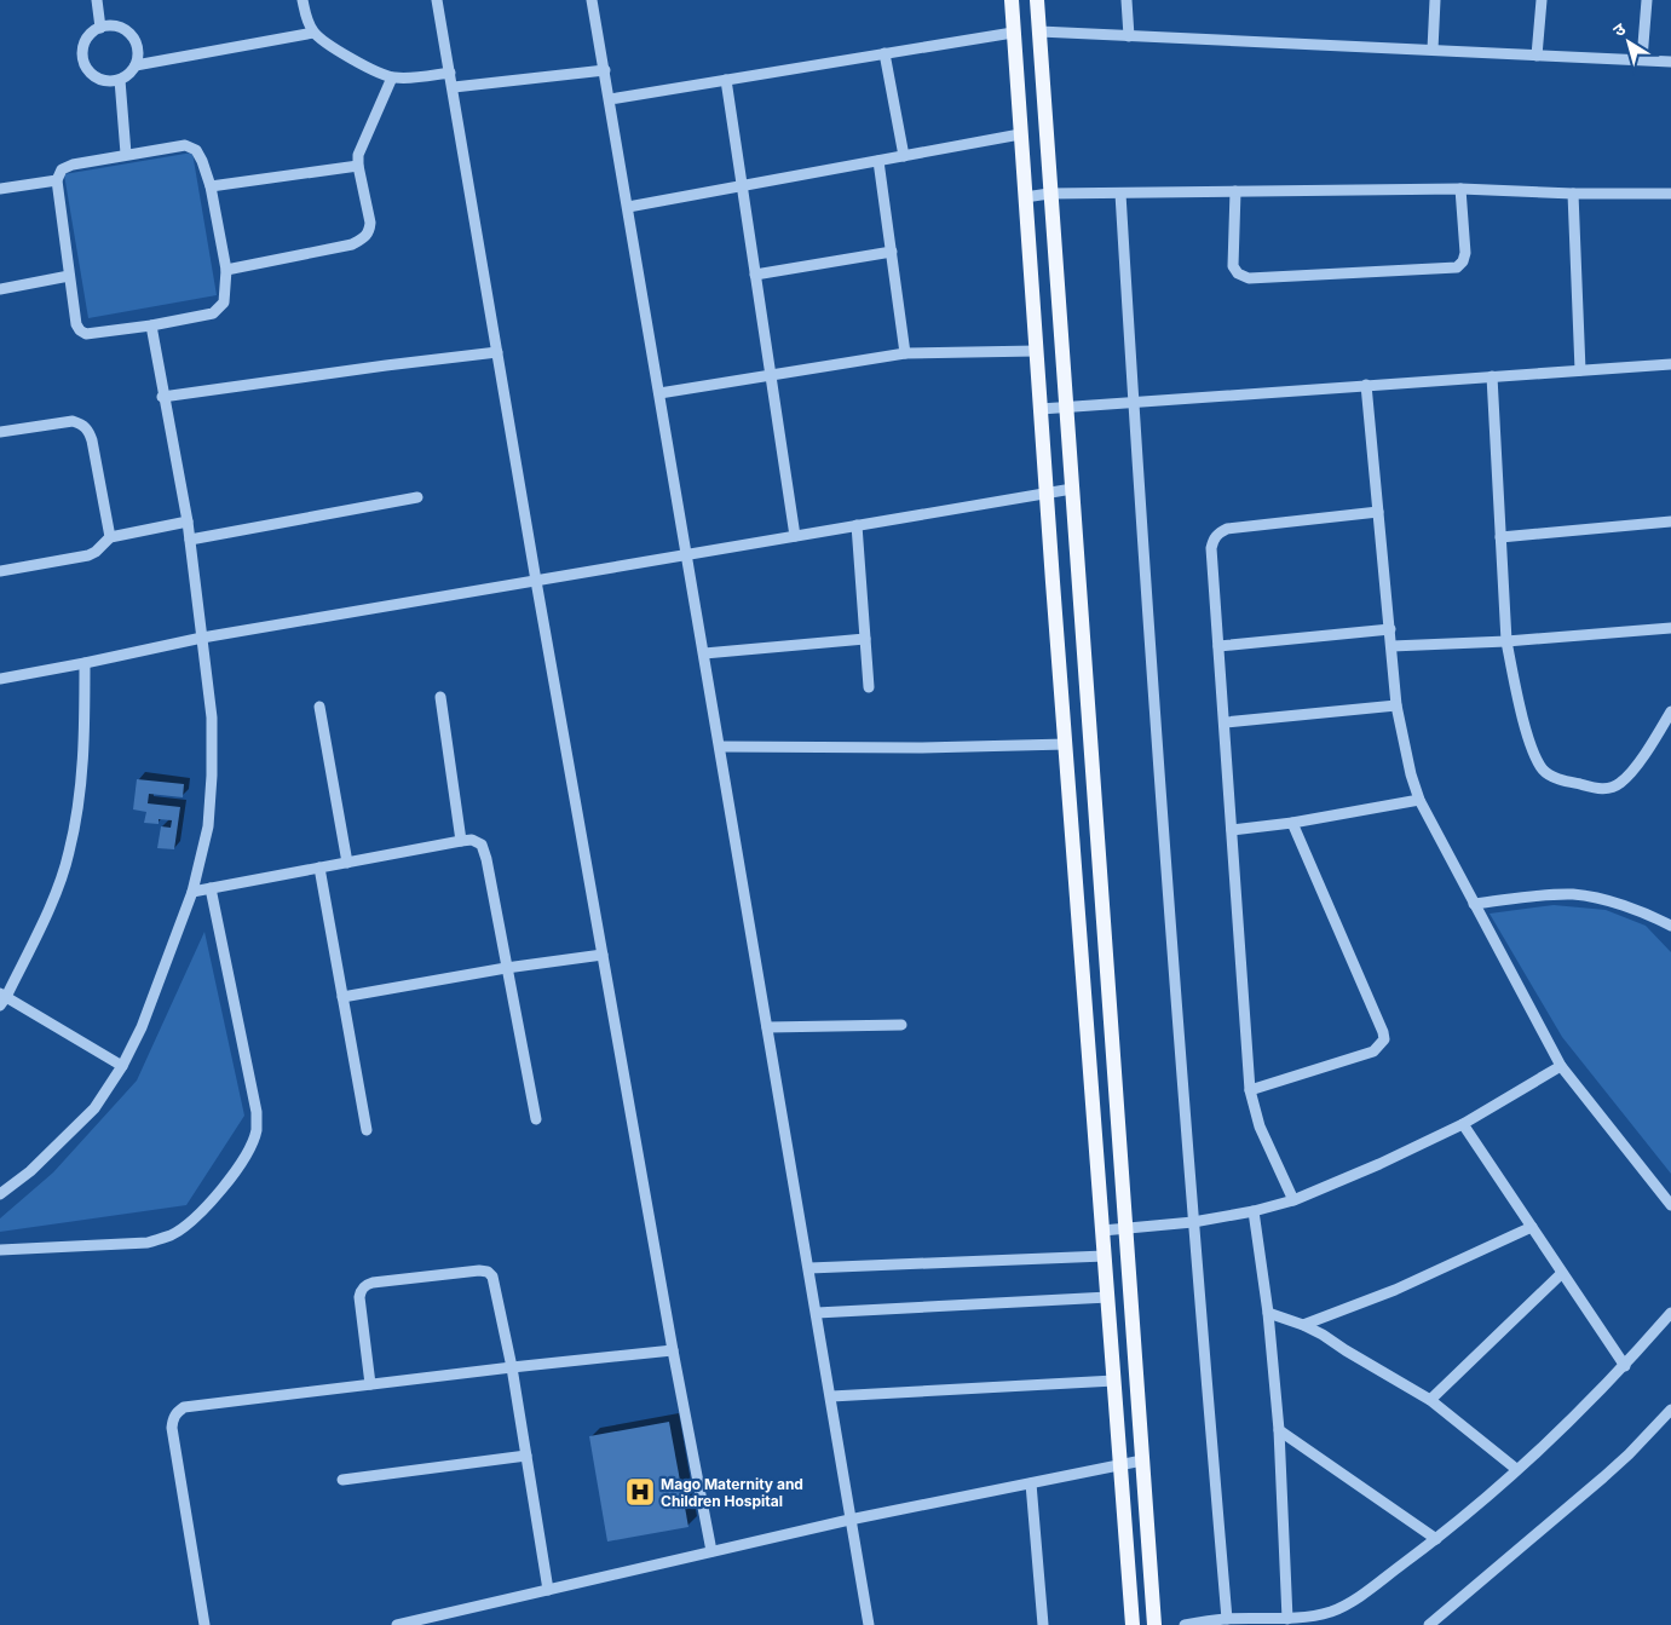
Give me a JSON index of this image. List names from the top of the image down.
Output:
{
  "places": {
    "hospital": ["Mago Maternity and Children Hospital"]
  },
  "north": "top left"
}
